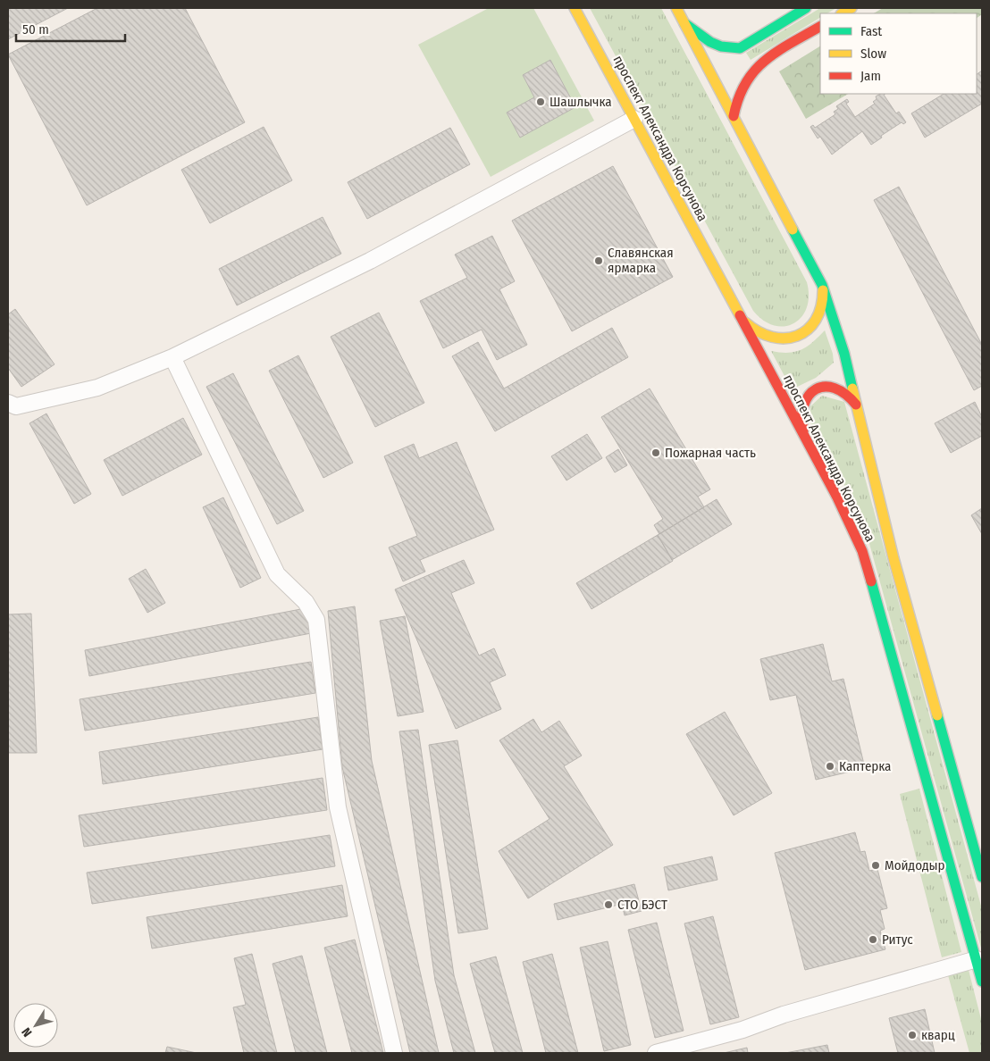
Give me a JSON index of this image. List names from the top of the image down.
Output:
{
  "streets": {
    "main road": ["проспект Александра Корсунова"]
  },
  "places": [
    "Шашлычка",
    "Славянская ярмарка",
    "Пожарная часть",
    "Каптерка",
    "Мойдодыр",
    "СТО БЭСТ",
    "Ритус",
    "кварц"
  ],
  "legend": ["Fast", "Slow", "Jam"],
  "scale_bar": "50 m",
  "north": "bottom left"
}
